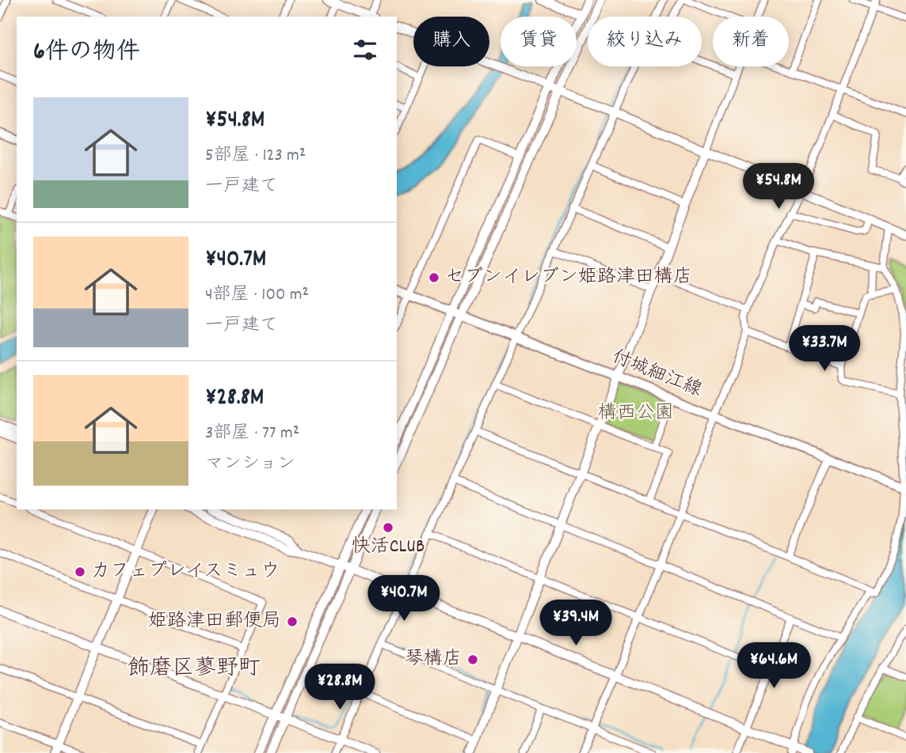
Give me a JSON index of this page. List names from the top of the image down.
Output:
{
  "streets": {
    "main road": ["付城細江線"]
  },
  "districts": ["飾磨区蓼野町"],
  "parks": ["構西公園"],
  "places": [
    "セブンイレブン姫路津田構店",
    "快活CLUB",
    "カフェプレイスミュウ",
    "姫路津田郵便局",
    "琴構店"
  ],
  "page": {
    "chip": [
      "購入",
      "賃貸",
      "絞り込み",
      "新着"
    ],
    "heading": "6件の物件",
    "list": [
      {
        "name": "¥54.8M",
        "note": "5部屋 · 123 m² · 一戸建て"
      },
      {
        "name": "¥40.7M",
        "note": "4部屋 · 100 m² · 一戸建て"
      },
      {
        "name": "¥28.8M",
        "note": "3部屋 · 77 m² · マンション"
      }
    ],
    "price": [
      "¥54.8M",
      "¥33.7M",
      "¥40.7M",
      "¥39.4M",
      "¥64.6M",
      "¥28.8M"
    ]
  }
}
